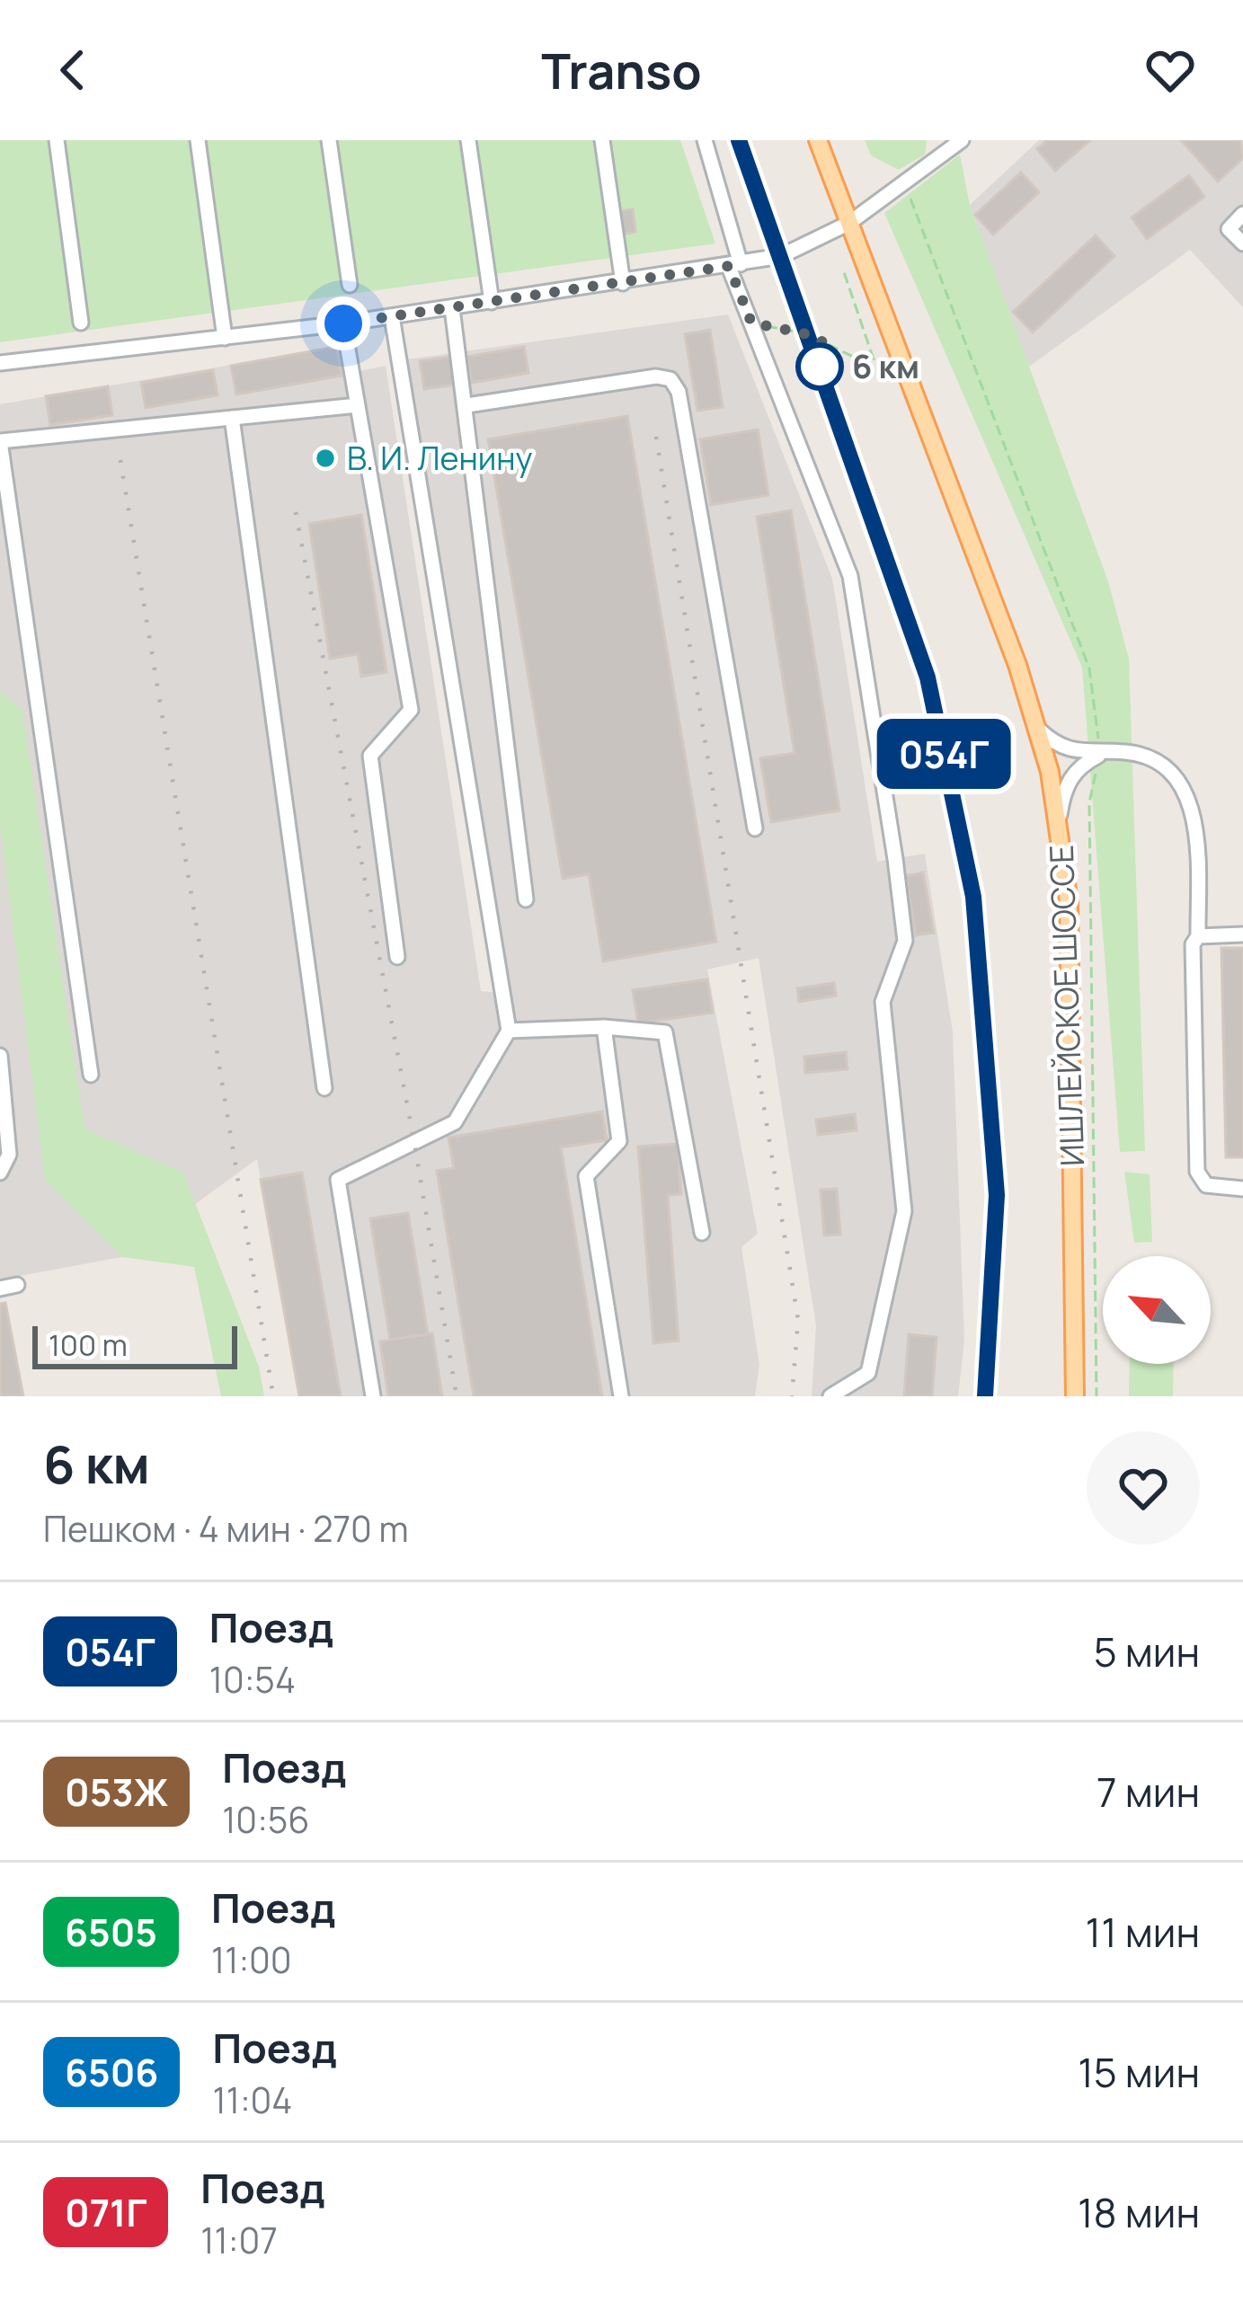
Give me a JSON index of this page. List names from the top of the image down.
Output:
{
  "streets": {
    "main road": ["ИШЛЕЙСКОЕ ШОССЕ"]
  },
  "places": ["6 км", "В. И. Ленину"],
  "scale_bar": "100 m",
  "north": "top left",
  "page": {
    "header": "Transo",
    "on_map": "054Г",
    "scale": "100 m",
    "heading": ["6 км", "Пешком · 4 мин · 270 m"],
    "list": [
      {
        "mark": "054Г",
        "name": "Поезд",
        "note": "10:54",
        "value": "5 мин"
      },
      {
        "mark": "053Ж",
        "name": "Поезд",
        "note": "10:56",
        "value": "7 мин"
      },
      {
        "mark": "6505",
        "name": "Поезд",
        "note": "11:00",
        "value": "11 мин"
      },
      {
        "mark": "6506",
        "name": "Поезд",
        "note": "11:04",
        "value": "15 мин"
      },
      {
        "mark": "071Г",
        "name": "Поезд",
        "note": "11:07",
        "value": "18 мин"
      }
    ]
  }
}
